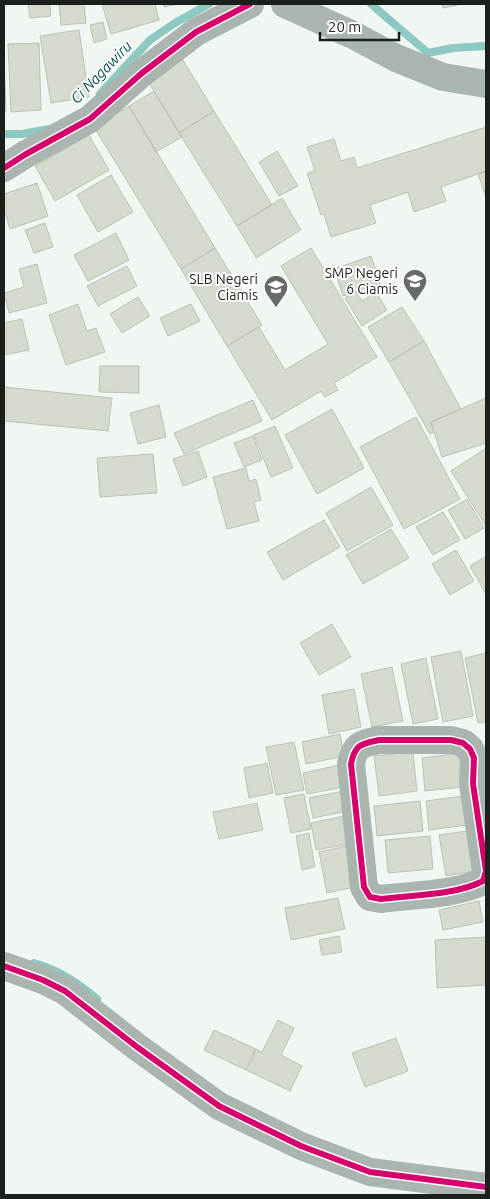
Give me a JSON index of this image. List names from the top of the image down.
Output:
{
  "water": ["Ci Nagawiru"],
  "places": {
    "school or university": ["SMP Negeri 6 Ciamis", "SLB Negeri Ciamis"]
  },
  "scale_bar": "20 m"
}
